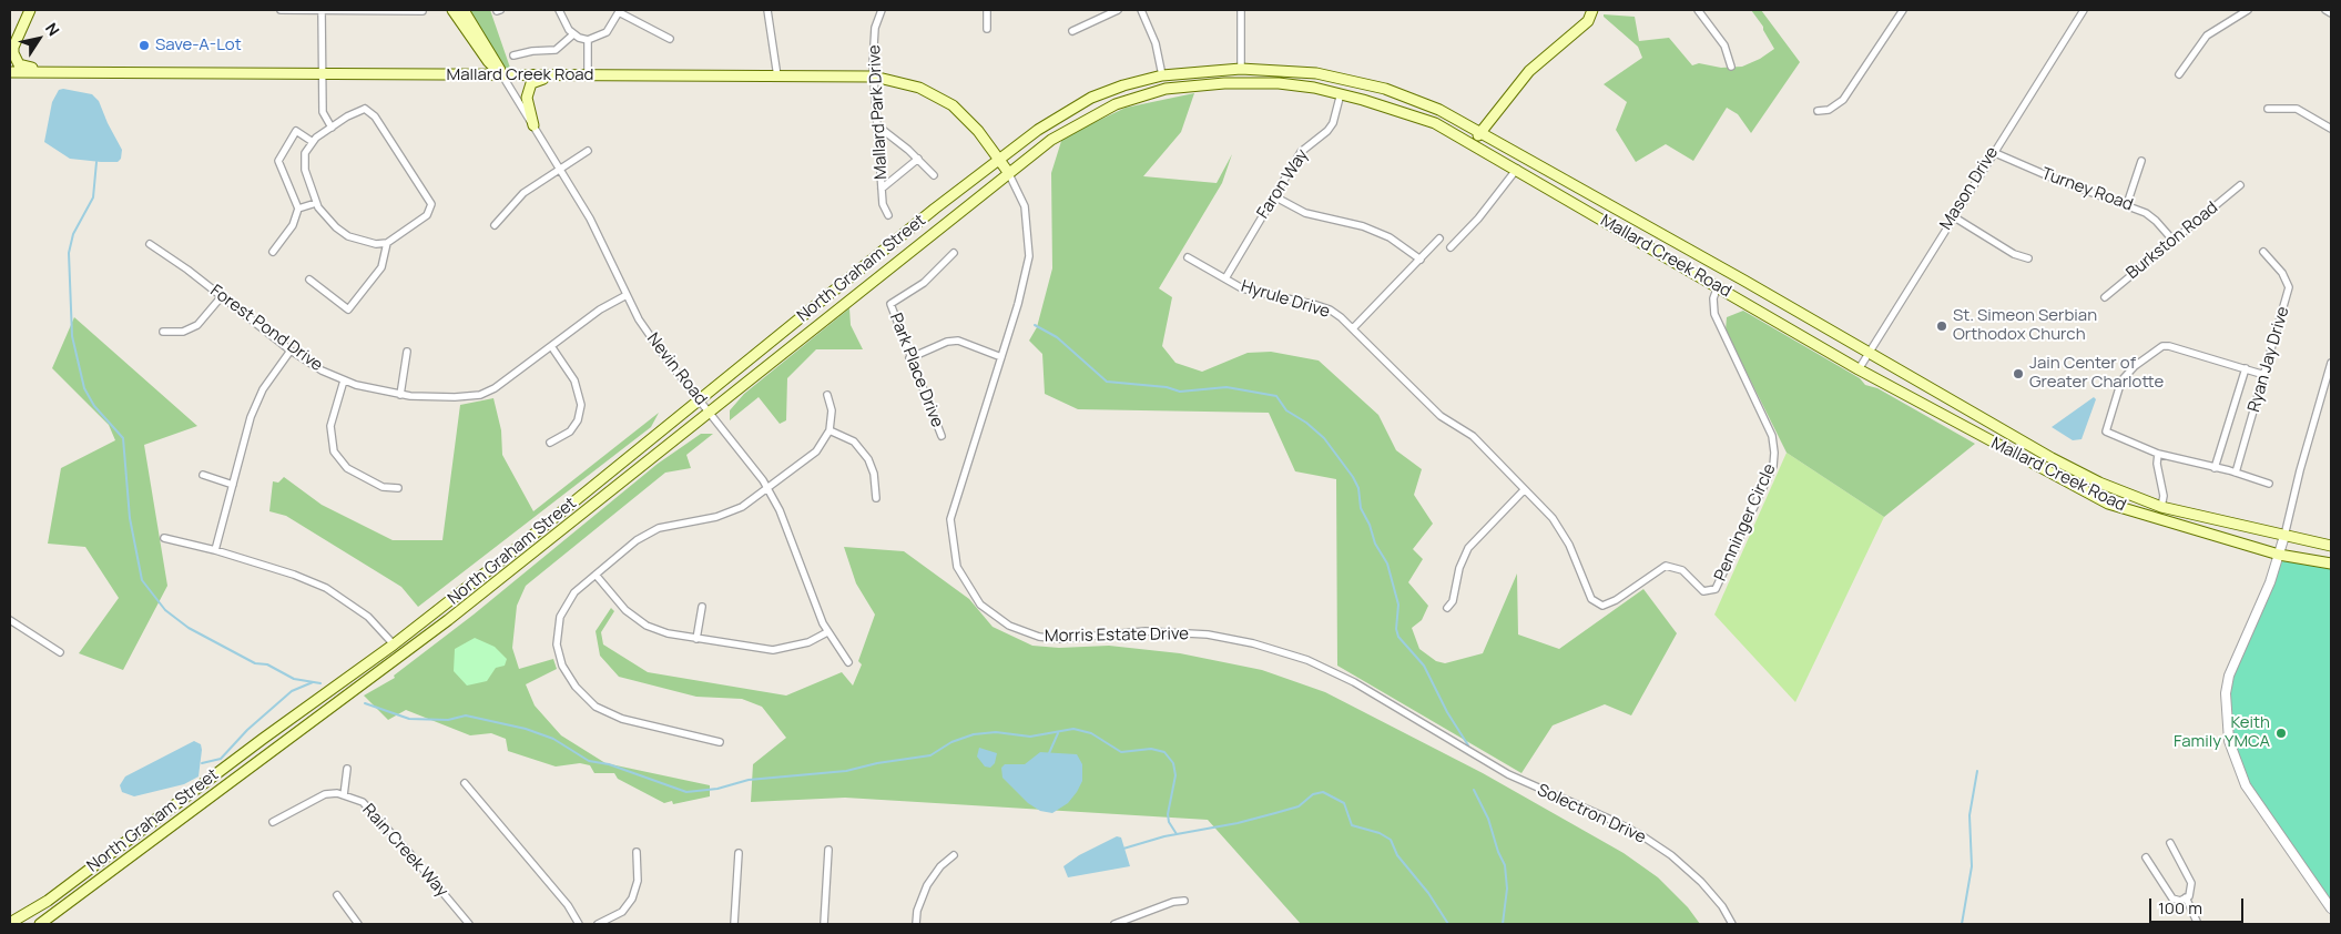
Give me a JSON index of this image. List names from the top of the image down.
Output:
{
  "streets": {
    "main road": ["Mallard Creek Road", "North Graham Street", "Nevin Road"],
    "street": [
      "Mallard Park Drive",
      "Faron Way",
      "Mason Drive",
      "Turney Road",
      "Burkston Road",
      "Hyrule Drive",
      "Forest Pond Drive",
      "Ryan Jay Drive",
      "Park Place Drive",
      "Penninger Circle",
      "Morris Estate Drive",
      "Solectron Drive",
      "Rain Creek Way"
    ]
  },
  "crossings": [
    ["Mallard Creek Road", "Mallard Park Drive"],
    ["Mallard Creek Road", "Faron Way"],
    ["Mallard Creek Road", "Mason Drive"],
    ["Mallard Creek Road", "North Graham Street"],
    ["Mallard Creek Road", "Nevin Road"],
    ["Mallard Creek Road", "Penninger Circle"],
    ["Mallard Creek Road", "Morris Estate Drive"],
    ["Faron Way", "Hyrule Drive"],
    ["Mason Drive", "Turney Road"],
    ["Turney Road", "Burkston Road"],
    ["North Graham Street", "Nevin Road"],
    ["North Graham Street", "Morris Estate Drive"],
    ["Hyrule Drive", "Penninger Circle"],
    ["Forest Pond Drive", "Nevin Road"],
    ["Morris Estate Drive", "Solectron Drive"]
  ],
  "places": [
    "Save-A-Lot",
    "St. Simeon Serbian Orthodox Church",
    "Jain Center of Greater Charlotte",
    "Keith Family YMCA"
  ],
  "scale_bar": "100 m",
  "north": "top right"
}
